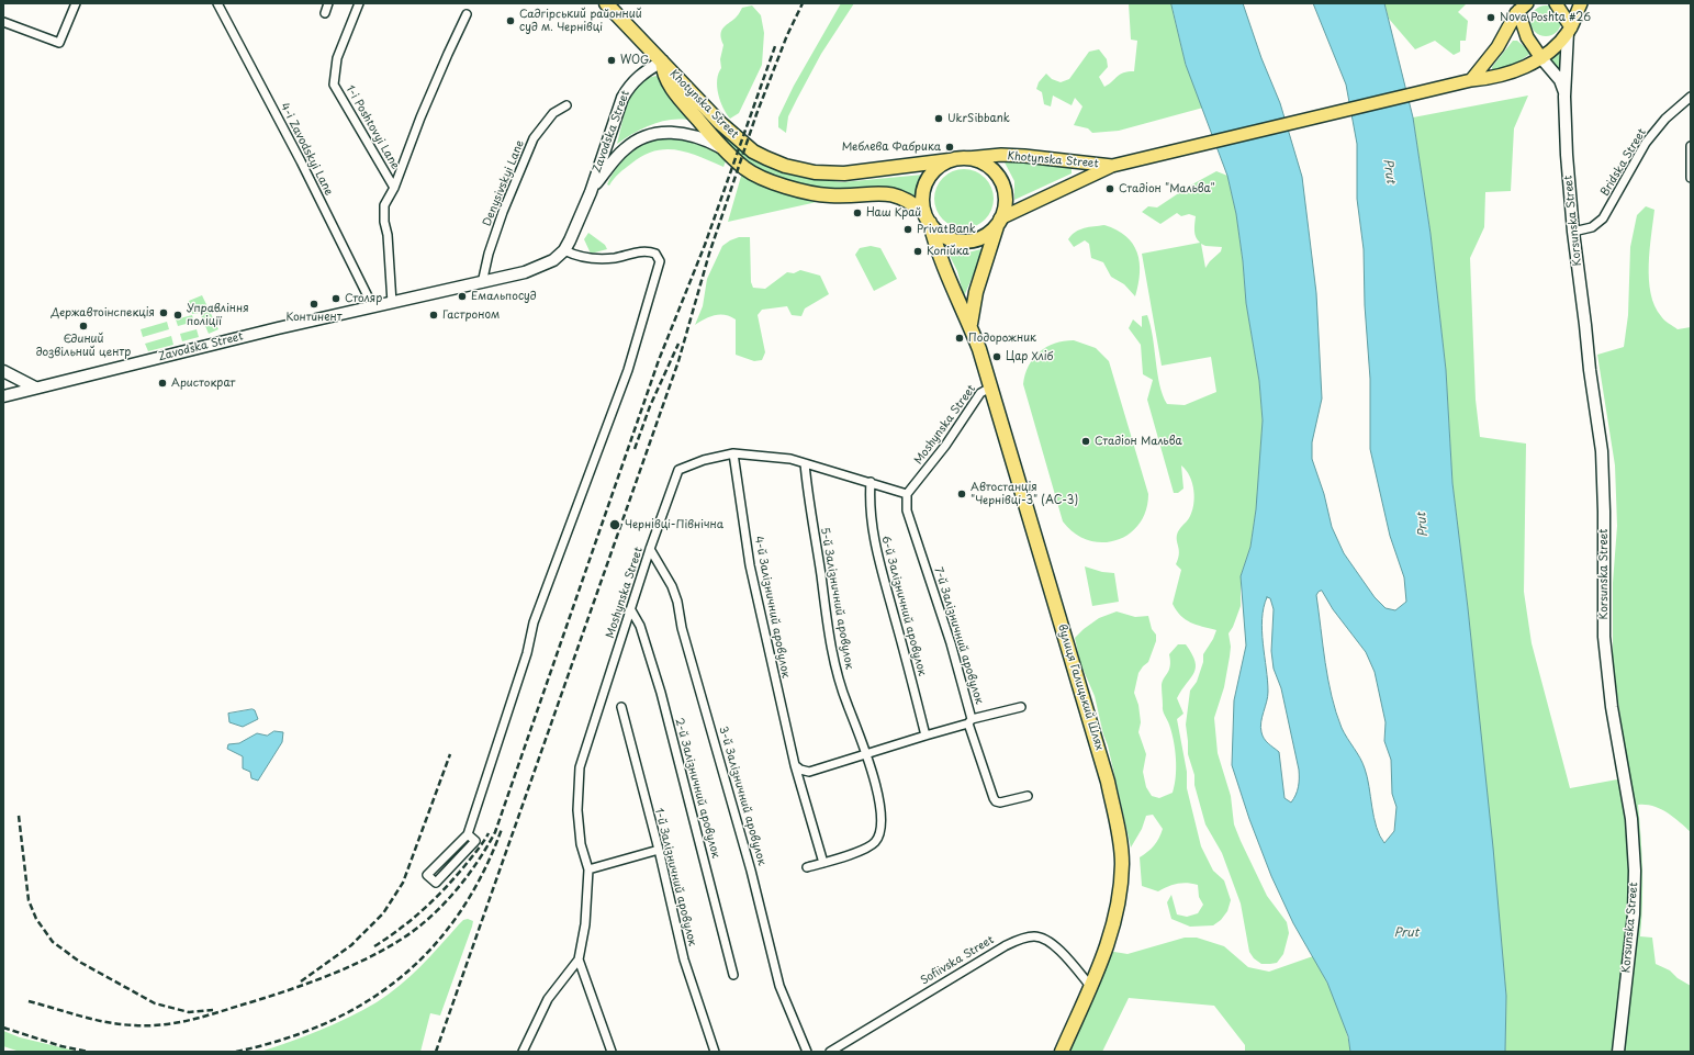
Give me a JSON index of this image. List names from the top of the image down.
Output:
{
  "streets": {
    "highway": ["Khotynska Street", "Zavodska Street", "вулиця Галицький Шлях"],
    "main road": ["Korsunska Street"],
    "street": [
      "1-i Poshtovyi Lane",
      "4-i Zavodskyi Lane",
      "Bridska Street",
      "Denysivskyi Lane",
      "Moshynska Street",
      "5-й Залізничний аровулок",
      "6-й Залізничний аровулок",
      "4-й Залізничний аровулок",
      "7-й Залізничний аровулок",
      "2-й Залізничний аровулок",
      "3-й Залізничний аровулок",
      "1-й Залізничний аровулок",
      "Sofiivska Street"
    ]
  },
  "crossings": [
    ["Khotynska Street", "Zavodska Street"],
    ["Khotynska Street", "Korsunska Street"],
    ["Khotynska Street", "вулиця Галицький Шлях"],
    ["Zavodska Street", "4-i Zavodskyi Lane"],
    ["Zavodska Street", "Denysivskyi Lane"],
    ["Zavodska Street", "вулиця Галицький Шлях"],
    ["Bridska Street", "Korsunska Street"],
    ["Moshynska Street", "5-й Залізничний аровулок"],
    ["Moshynska Street", "6-й Залізничний аровулок"],
    ["Moshynska Street", "4-й Залізничний аровулок"],
    ["Moshynska Street", "7-й Залізничний аровулок"],
    ["Moshynska Street", "вулиця Галицький Шлях"],
    ["Moshynska Street", "2-й Залізничний аровулок"],
    ["Moshynska Street", "3-й Залізничний аровулок"],
    ["5-й Залізничний аровулок", "4-й Залізничний аровулок"],
    ["вулиця Галицький Шлях", "Sofiivska Street"]
  ],
  "water": ["Prut"],
  "places": [
    "Nova Poshta #26",
    "Садгірський районний суд м. Чернівці",
    "WOG",
    "UkrSibbank",
    "Меблева Фабрика",
    "Стадіон \"Мальва\"",
    "Наш Край",
    "PrivatBank",
    "Копійка",
    "Емальпосуд",
    "Столяр",
    "Континент",
    "Державтоінспекція",
    "Управління поліції",
    "Гастроном",
    "Єдиний дозвільний центр",
    "Подорожник",
    "Цар Хліб",
    "Аристократ",
    "Стадіон Мальва",
    "Автостанція \"Чернівці-3\" (АС-3)",
    "Чернівці-Північна"
  ]
}
